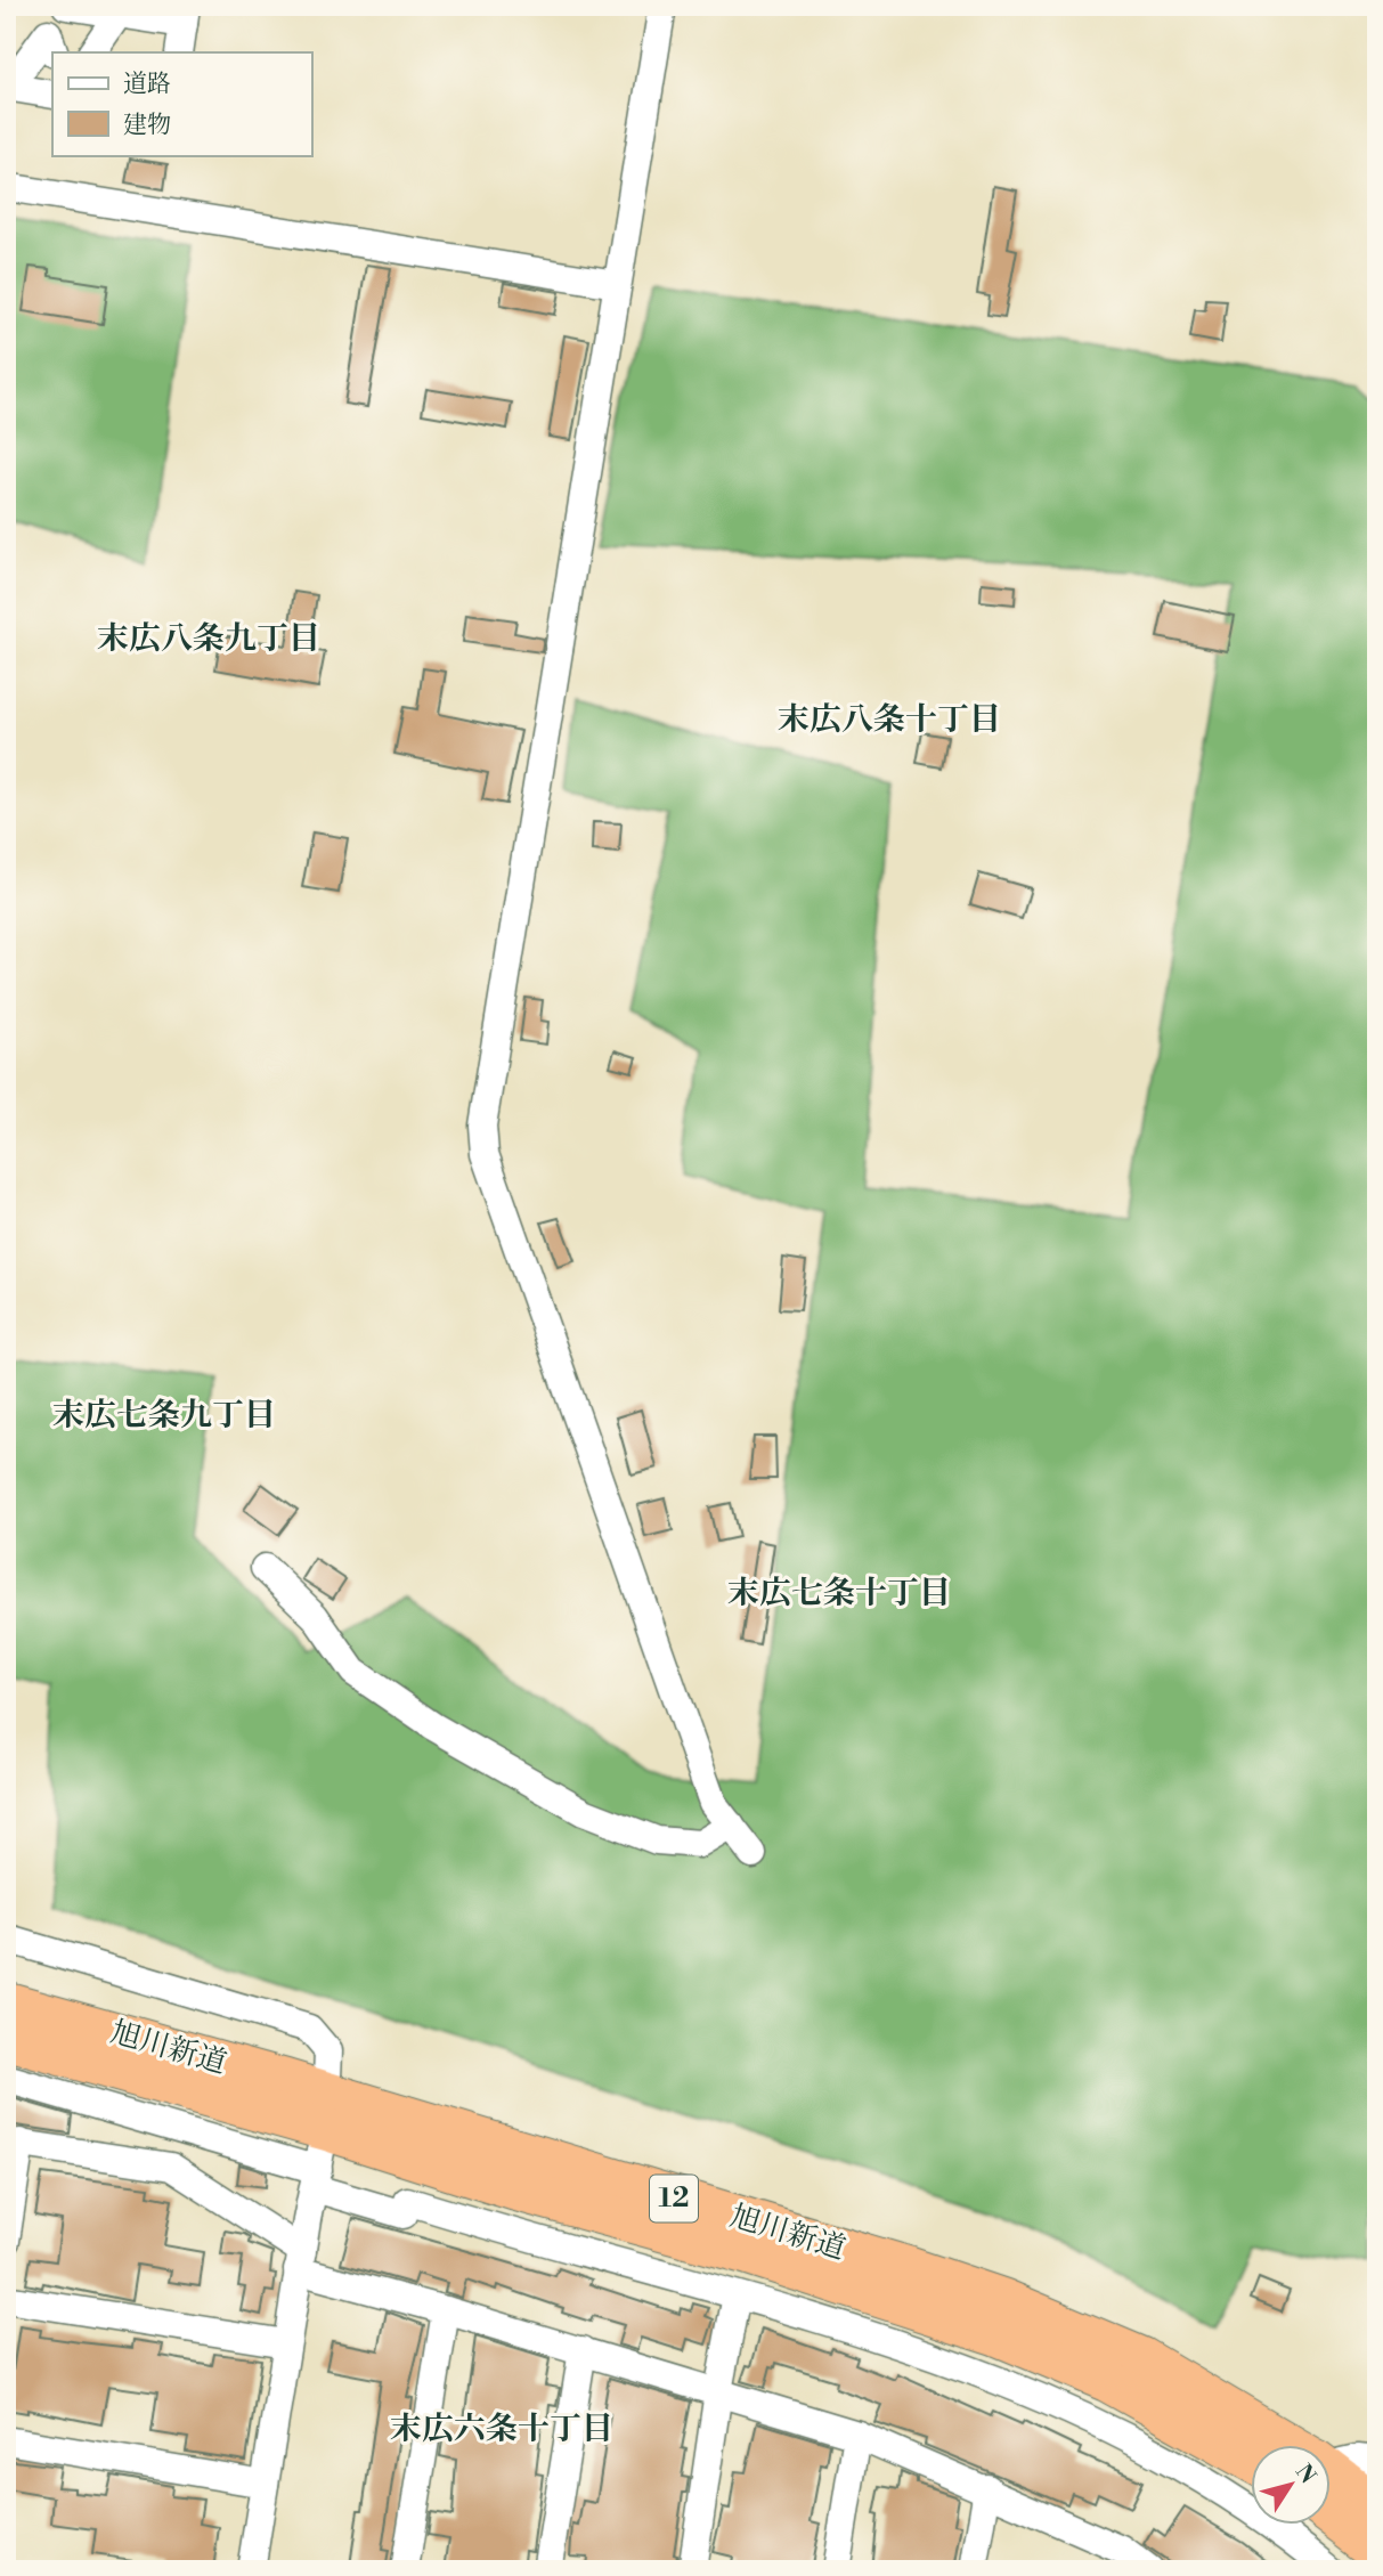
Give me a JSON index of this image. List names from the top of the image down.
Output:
{
  "streets": {
    "highway": ["旭川新道", "12"]
  },
  "districts": [
    "末広八条九丁目",
    "末広八条十丁目",
    "末広七条九丁目",
    "末広七条十丁目",
    "末広六条十丁目"
  ],
  "legend": ["道路", "建物"],
  "north": "top right"
}
